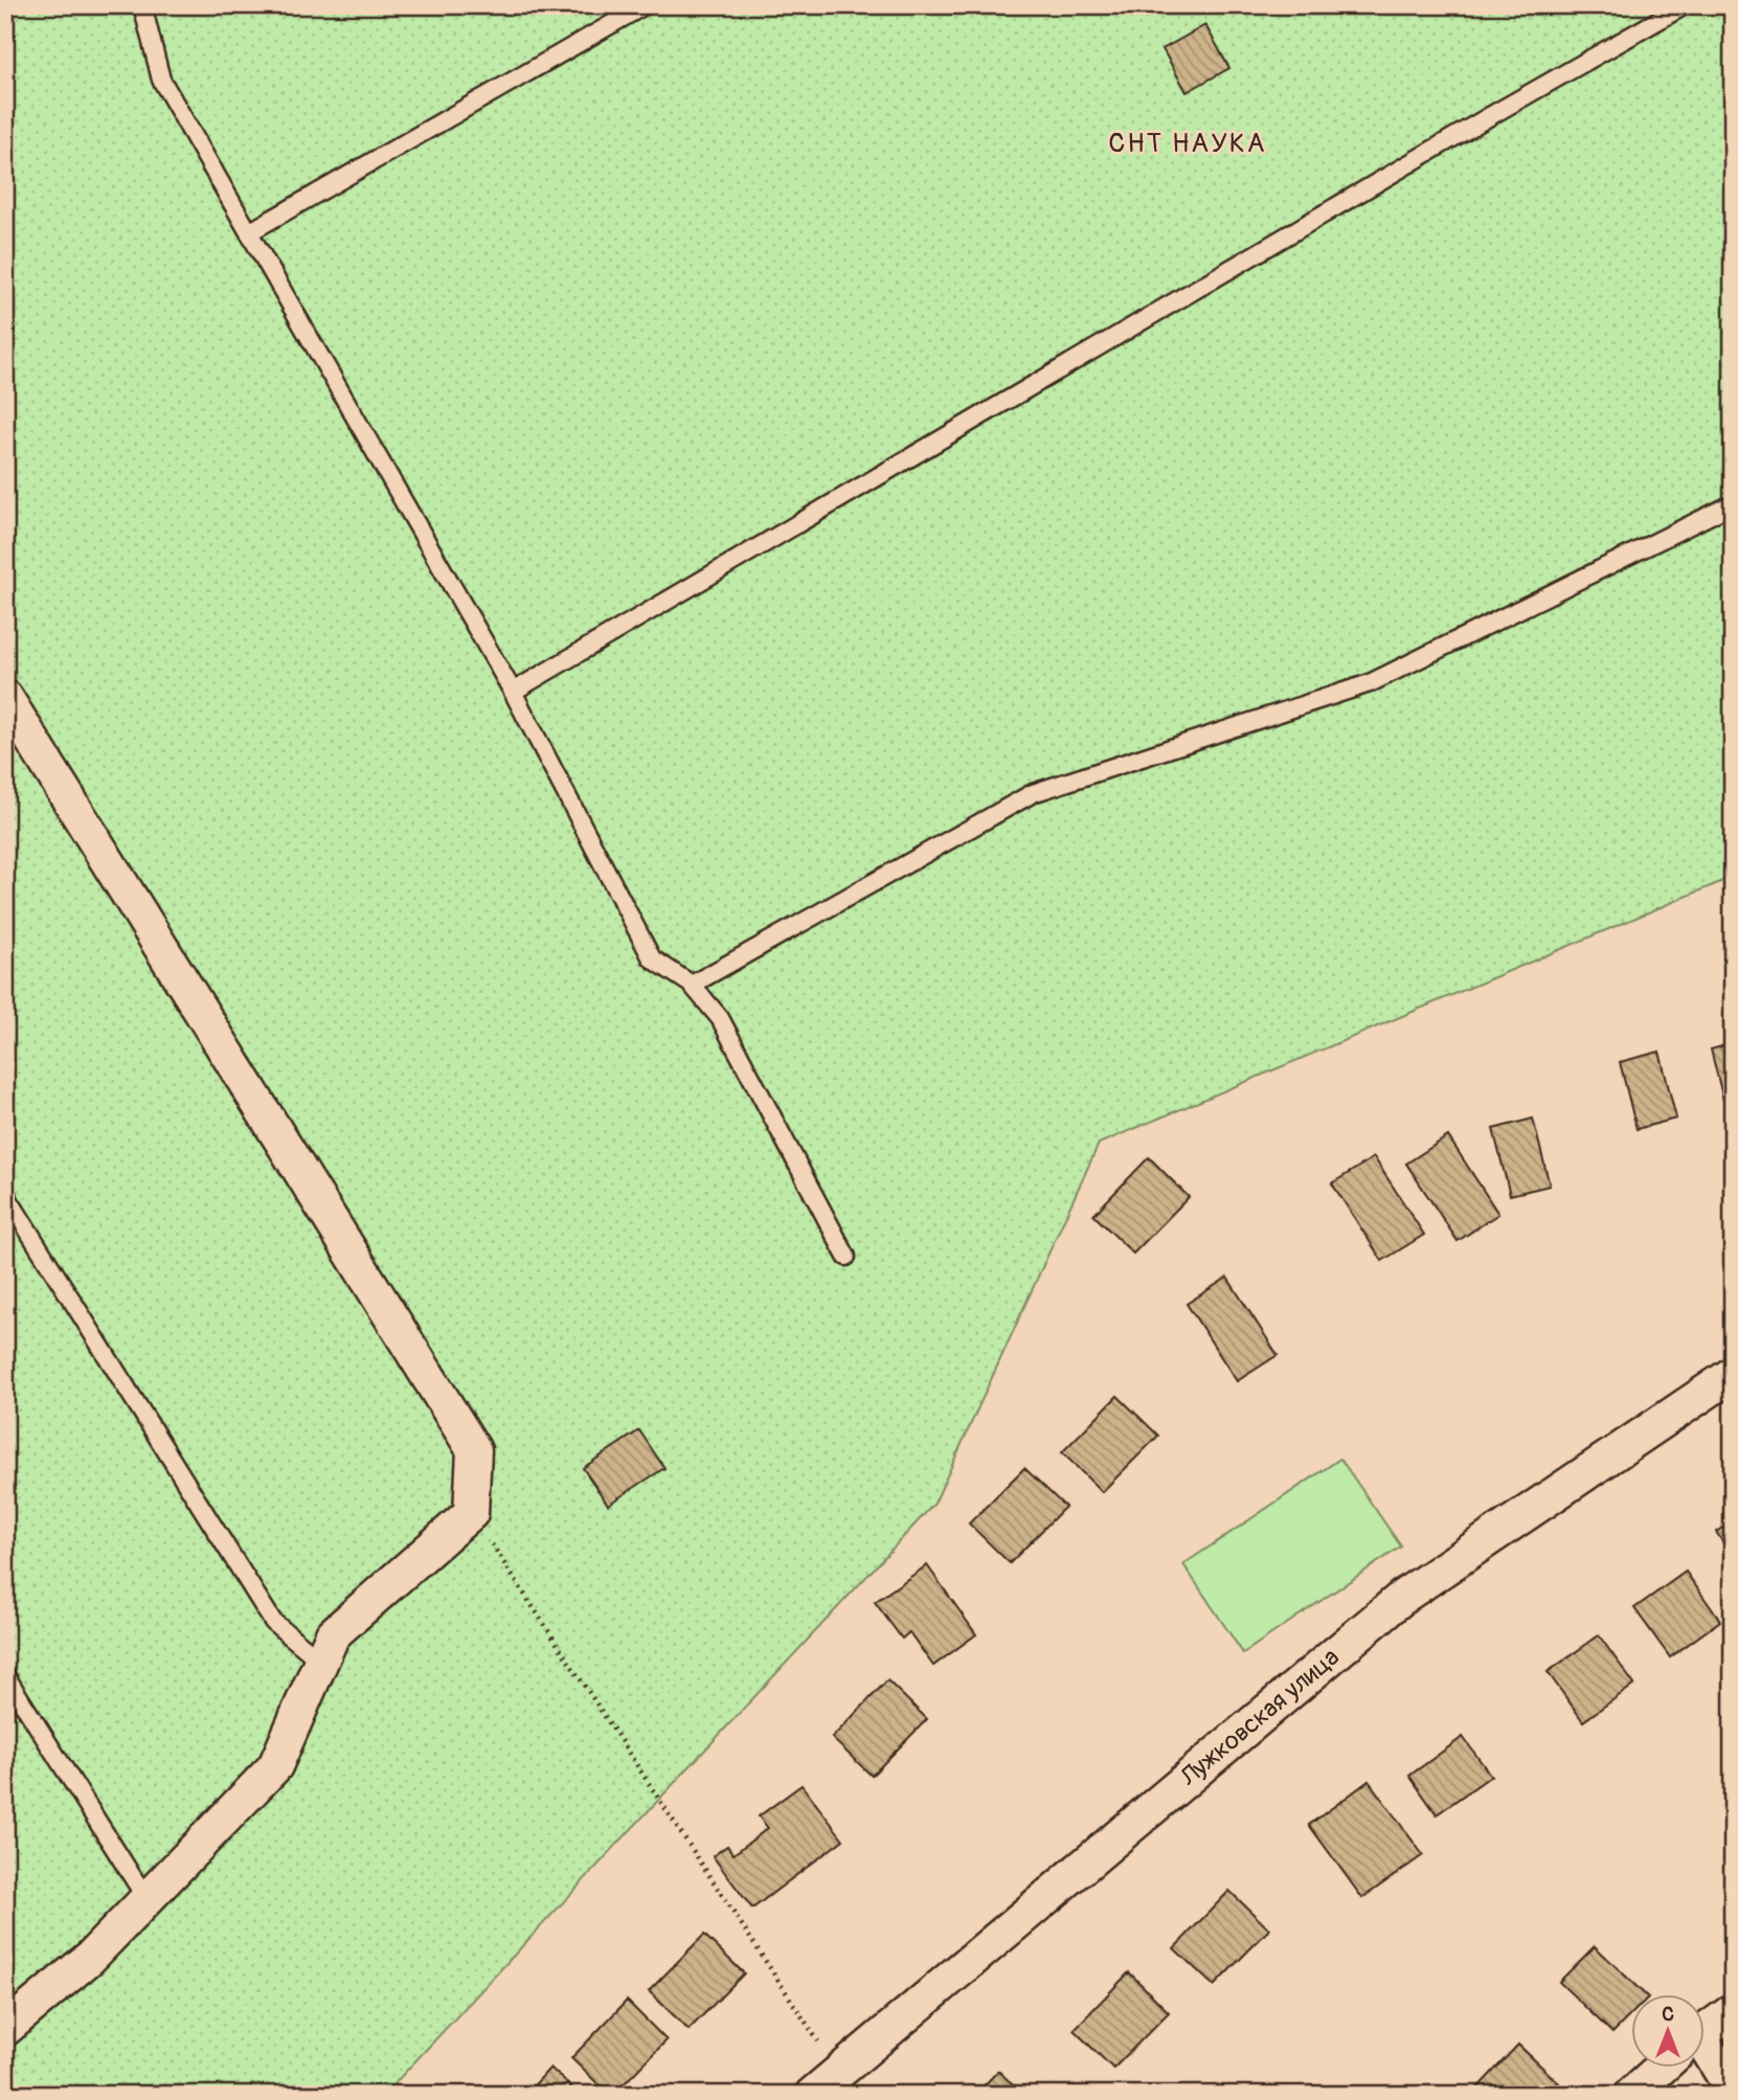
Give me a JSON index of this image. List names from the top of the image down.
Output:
{
  "streets": {
    "street": ["Лужковская улица"]
  },
  "districts": ["СНТ НАУКА"],
  "north": "top"
}
